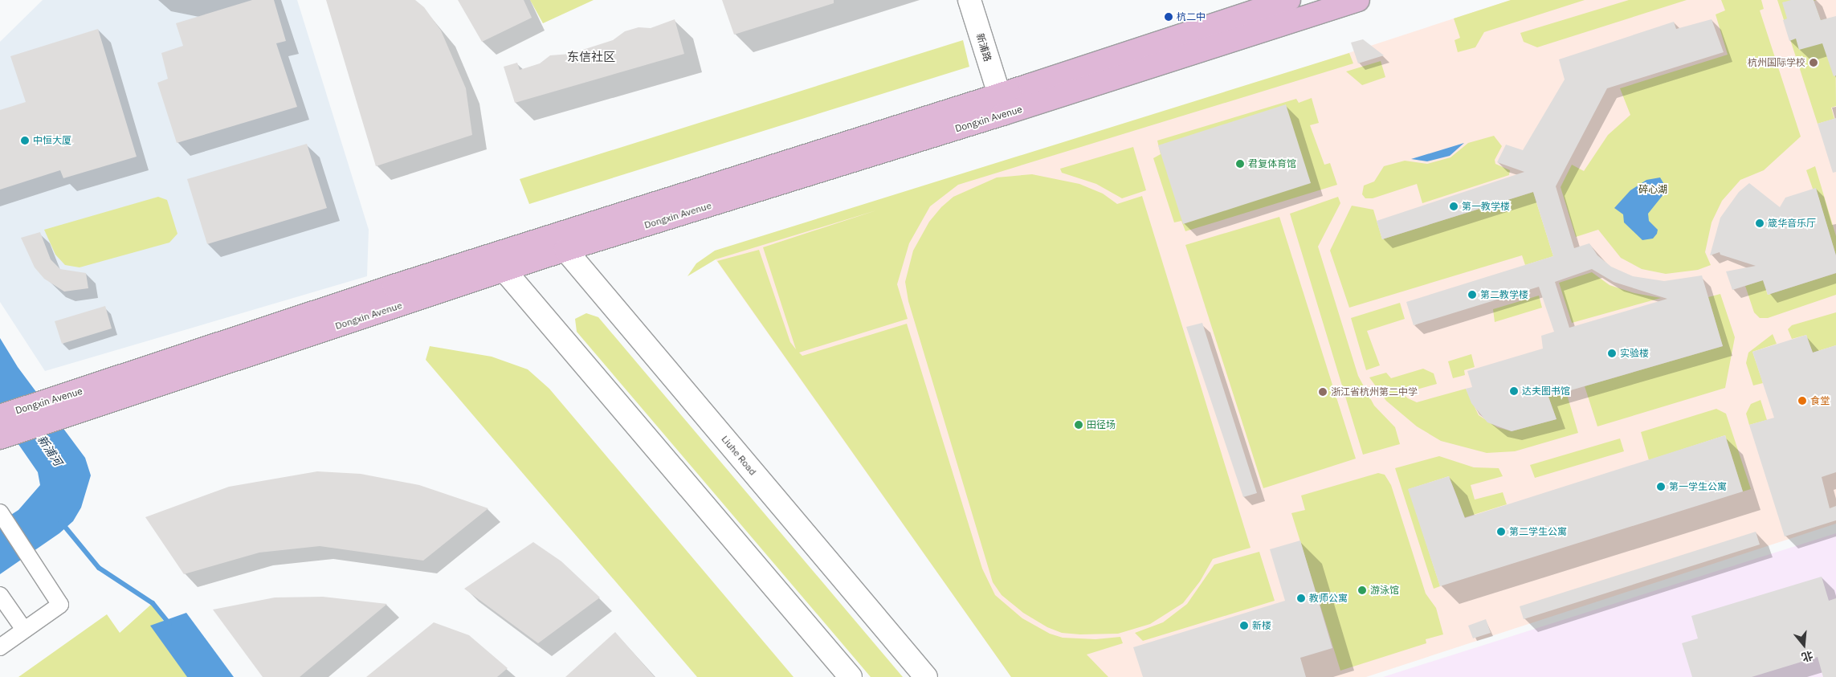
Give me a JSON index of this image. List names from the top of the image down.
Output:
{
  "streets": {
    "main road": ["新浦路", "Dongxin Avenue", "Liuhe Road"]
  },
  "crossings": [
    ["新浦路", "Dongxin Avenue"],
    ["Dongxin Avenue", "Liuhe Road"]
  ],
  "districts": ["东信社区"],
  "water": ["新浦河"],
  "parks": ["碎心湖"],
  "places": [
    "杭二中",
    "杭州国际学校",
    "中恒大厦",
    "君复体育馆",
    "第一教学楼",
    "箴华音乐厅",
    "第二教学楼",
    "实验楼",
    "达夫图书馆",
    "浙江省杭州第二中学",
    "食堂",
    "田径场",
    "第一学生公寓",
    "第二学生公寓",
    "游泳馆",
    "教师公寓",
    "新楼"
  ],
  "north": "bottom"
}
